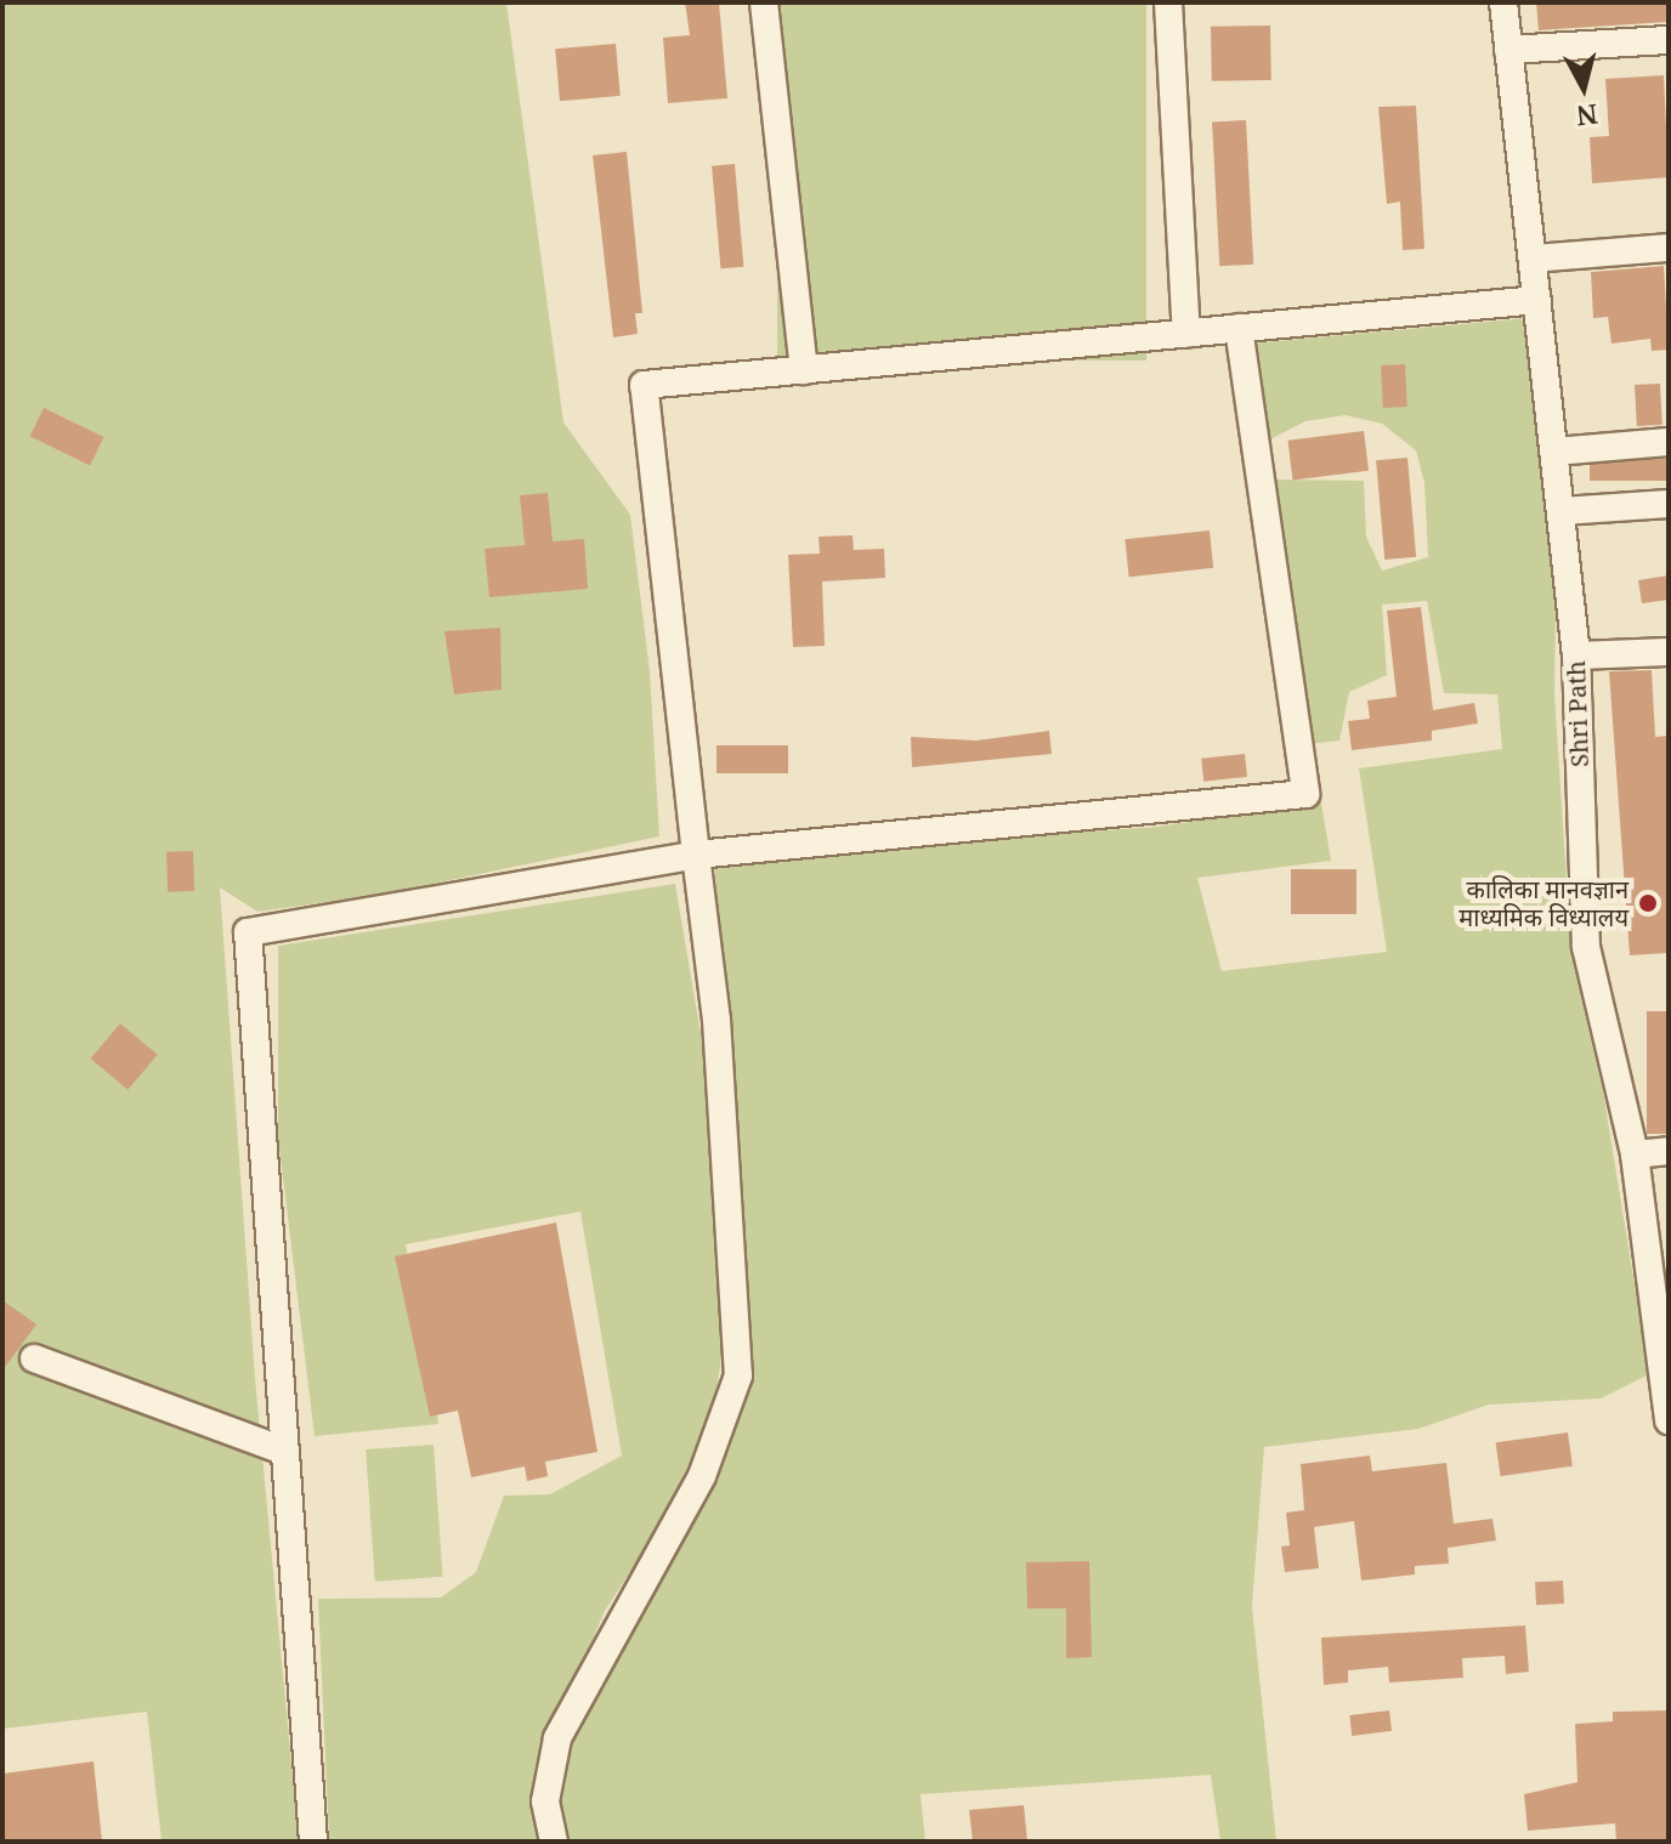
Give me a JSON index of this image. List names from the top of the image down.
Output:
{
  "streets": {
    "street": ["Shri Path"]
  },
  "places": ["कालिका मानवज्ञान माध्यमिक विध्यालय"],
  "north": "bottom"
}
